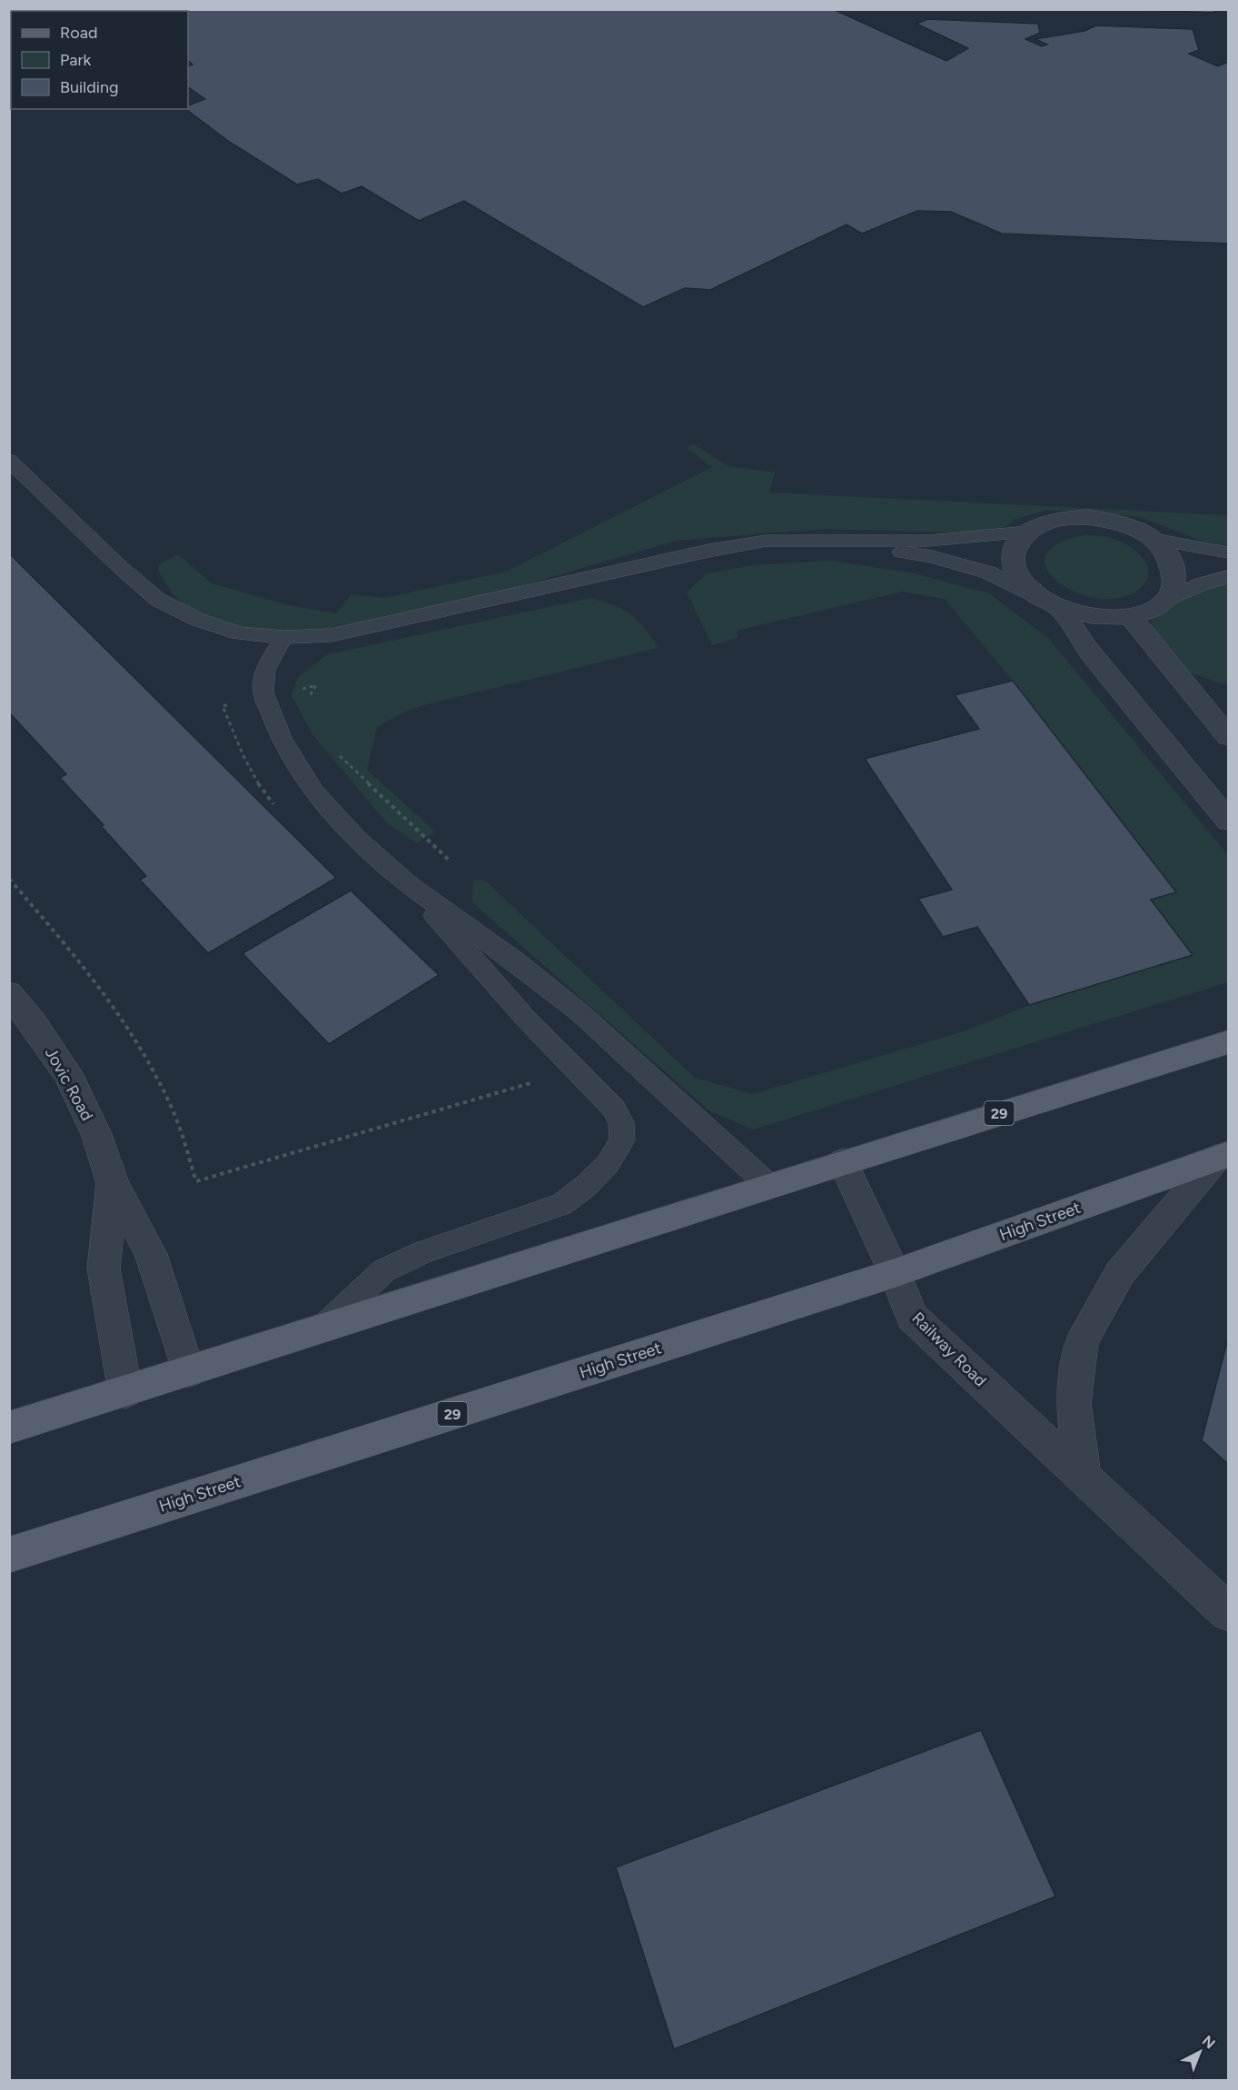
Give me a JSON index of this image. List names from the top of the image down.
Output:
{
  "streets": {
    "main road": ["29", "High Street"],
    "street": ["Jovic Road", "Railway Road"]
  },
  "crossings": [
    ["Jovic Road", "29"],
    ["29", "Railway Road"],
    ["High Street", "Railway Road"]
  ],
  "legend": ["Road", "Park", "Building"],
  "north": "top right"
}
